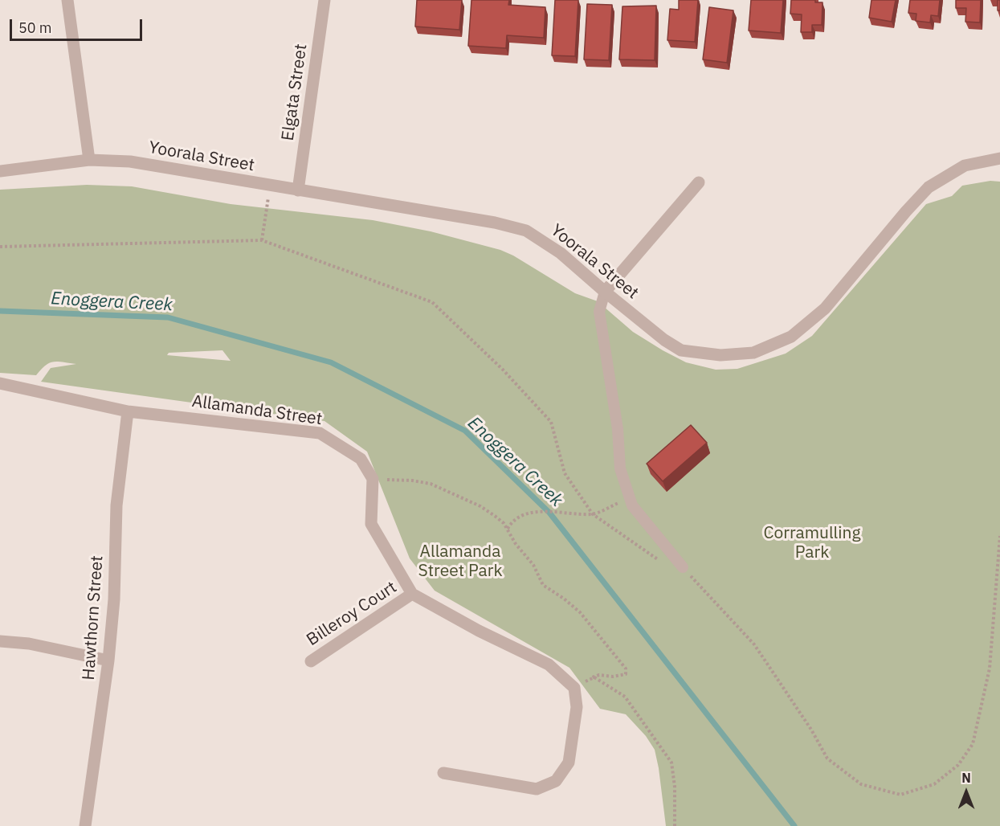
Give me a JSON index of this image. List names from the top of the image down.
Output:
{
  "streets": {
    "street": [
      "Elgata Street",
      "Yoorala Street",
      "Allamanda Street",
      "Billeroy Court",
      "Hawthorn Street"
    ]
  },
  "crossings": [
    ["Elgata Street", "Yoorala Street"],
    ["Allamanda Street", "Hawthorn Street"]
  ],
  "water": ["Enoggera Creek"],
  "parks": ["Corramulling Park", "Allamanda Street Park"],
  "scale_bar": "50 m",
  "north": "top"
}
